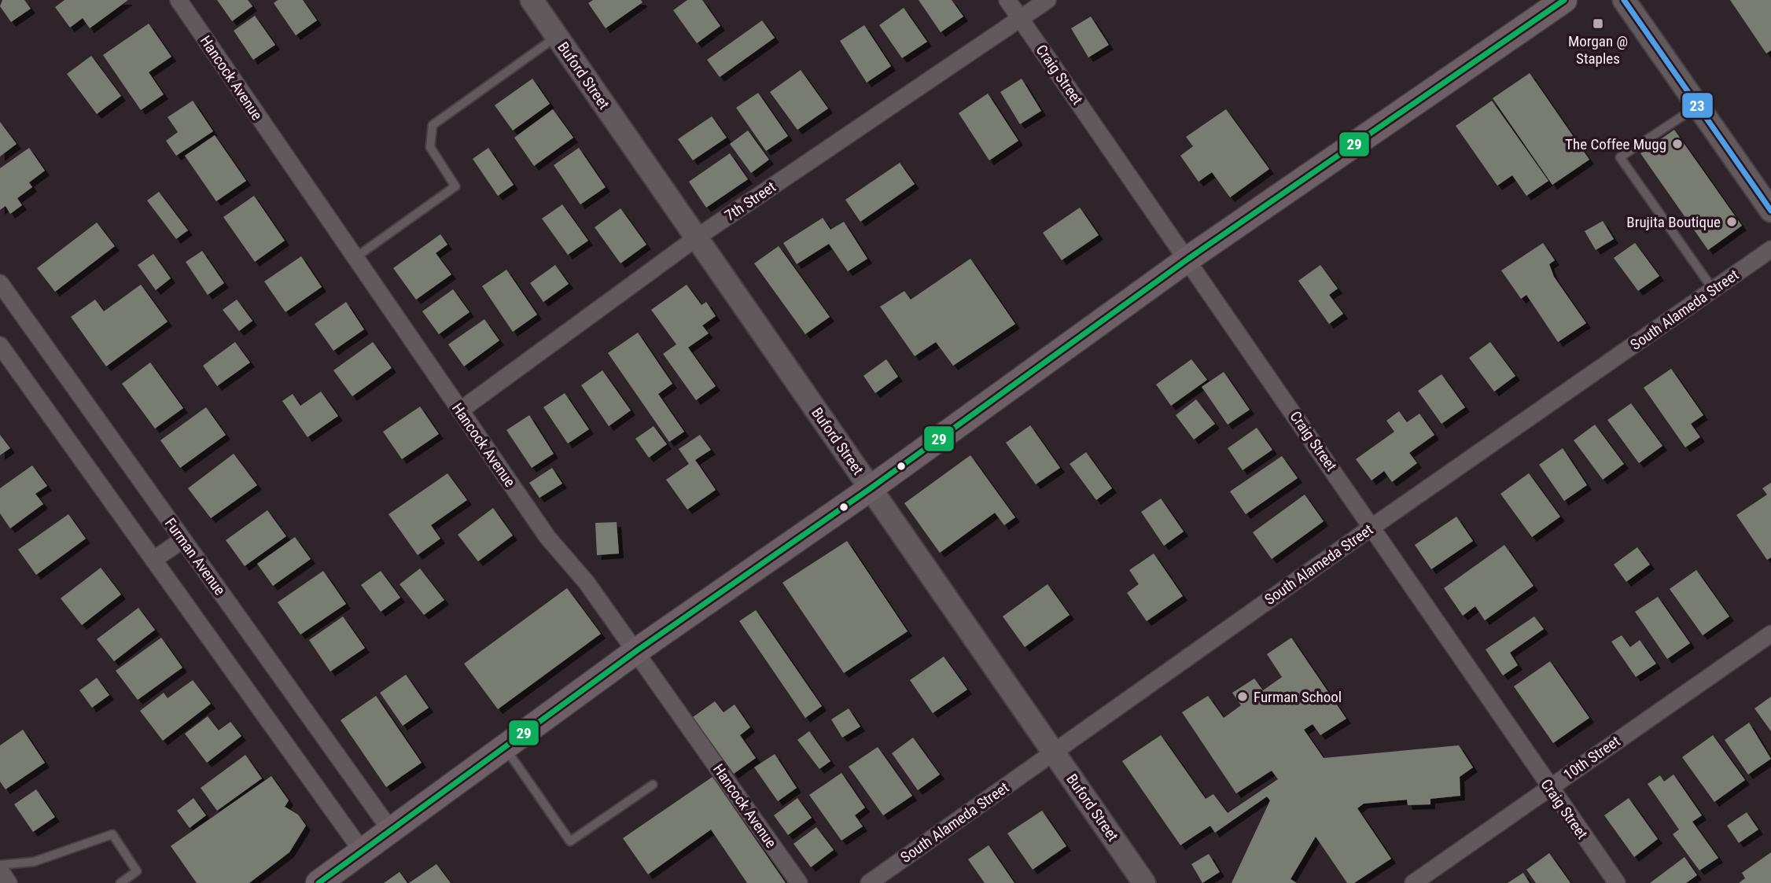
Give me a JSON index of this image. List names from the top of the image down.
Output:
{
  "streets": {
    "street": [
      "Craig Street",
      "Buford Street",
      "Hancock Avenue",
      "7th Street",
      "South Alameda Street",
      "Furman Avenue",
      "10th Street"
    ]
  },
  "crossings": [
    ["Craig Street", "7th Street"],
    ["Craig Street", "South Alameda Street"],
    ["Craig Street", "10th Street"],
    ["Buford Street", "7th Street"],
    ["Buford Street", "South Alameda Street"],
    ["Hancock Avenue", "7th Street"]
  ],
  "places": {
    "transit": ["Morgan @ Staples"],
    "other": ["The Coffee Mugg", "Brujita Boutique", "Furman School"]
  },
  "lines": ["transit line 29", "transit line 23"]
}
